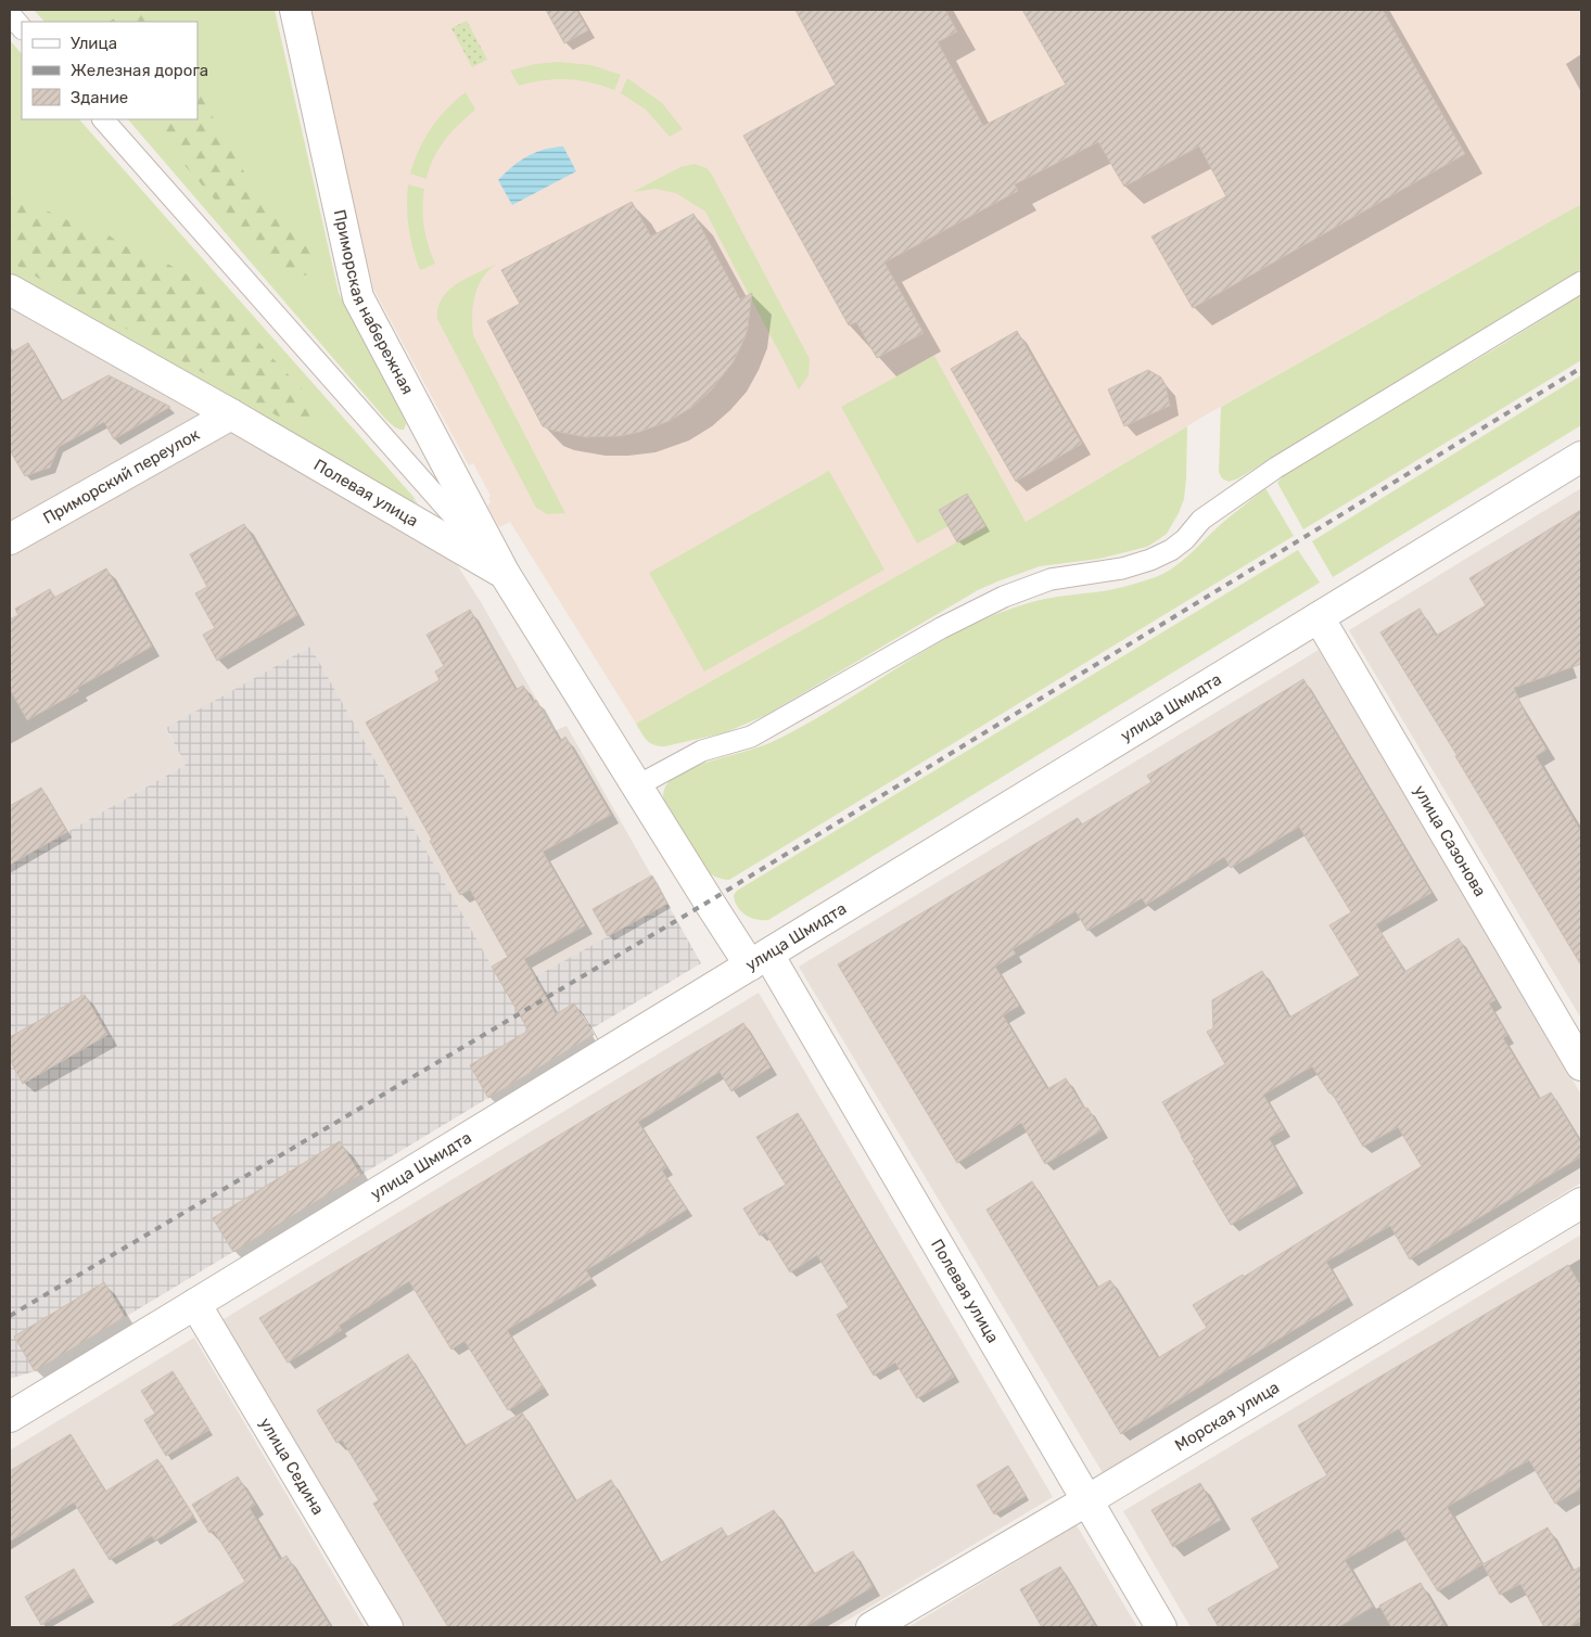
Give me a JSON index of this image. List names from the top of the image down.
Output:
{
  "streets": {
    "street": [
      "Приморская набережная",
      "Приморский переулок",
      "Полевая улица",
      "улица Шмидта",
      "улица Сазонова",
      "Морская улица",
      "улица Седина"
    ]
  },
  "crossings": [
    ["Приморская набережная", "Полевая улица"],
    ["Приморский переулок", "Полевая улица"],
    ["Полевая улица", "улица Шмидта"],
    ["Полевая улица", "Морская улица"],
    ["улица Шмидта", "улица Сазонова"],
    ["улица Шмидта", "улица Седина"]
  ],
  "legend": ["Улица", "Железная дорога", "Здание"]
}
